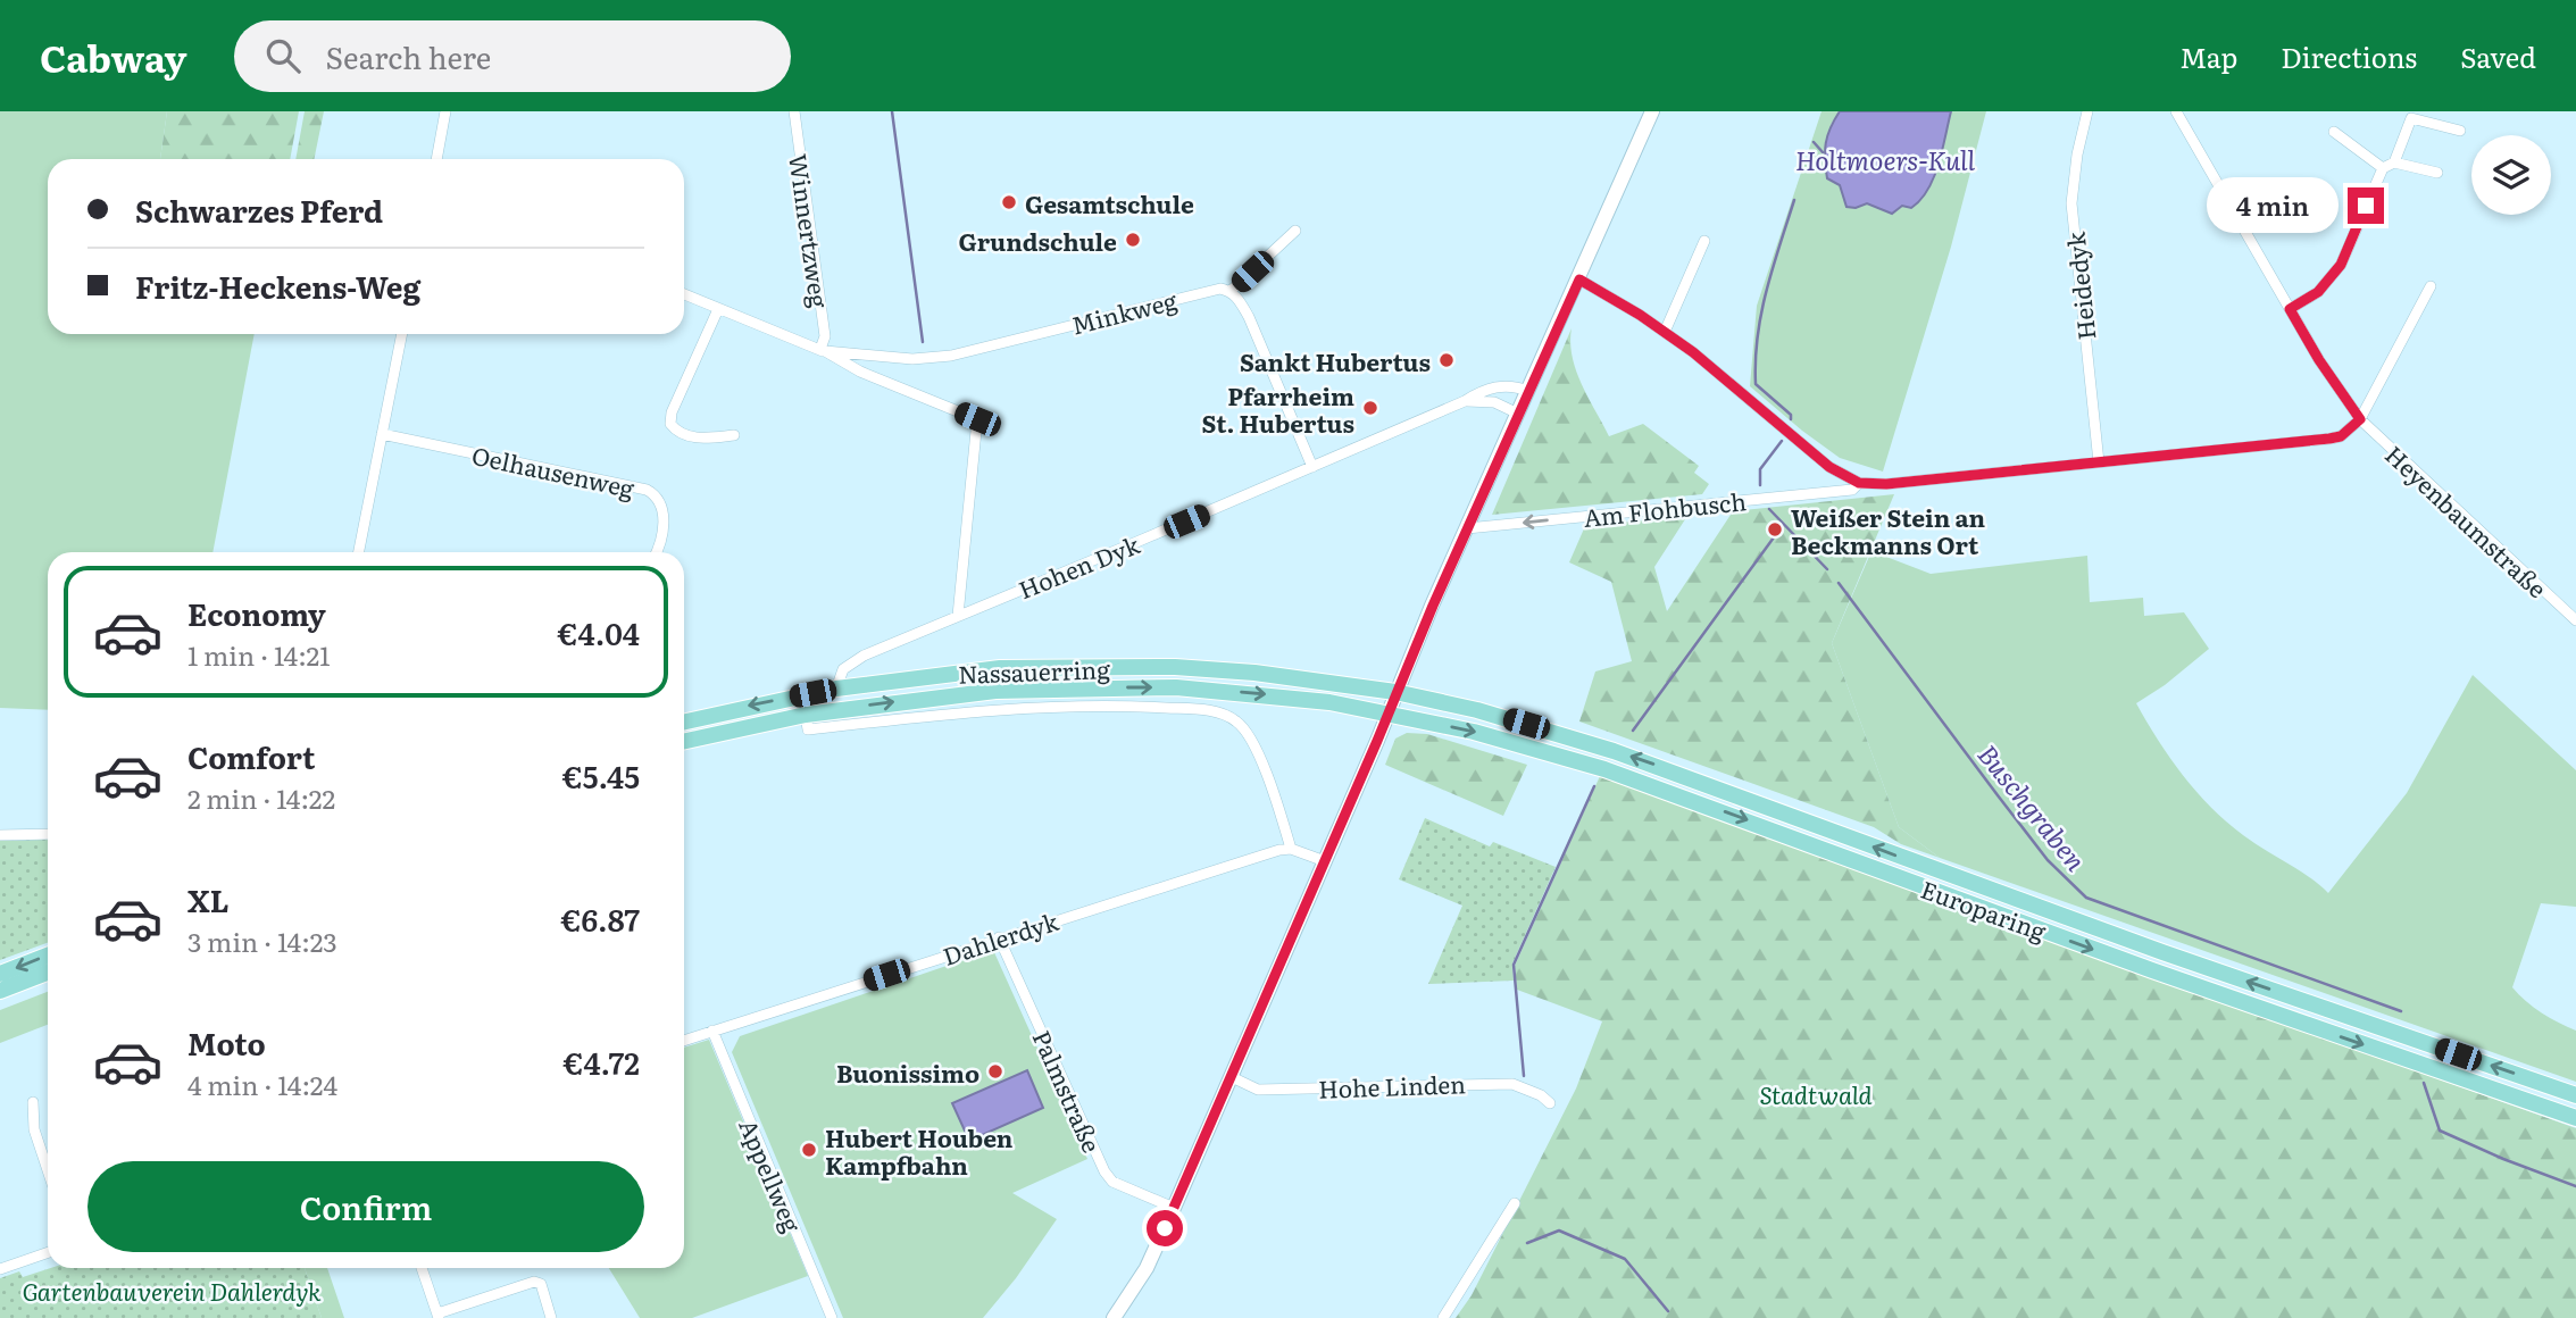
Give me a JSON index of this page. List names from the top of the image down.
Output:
{
  "streets": {
    "main road": ["Nassauerring", "Europaring"],
    "street": [
      "Winnertzweg",
      "Heidedyk",
      "Minkweg",
      "Oelhausenweg",
      "Am Flohbusch",
      "Heyenbaumstraße",
      "Hohen Dyk",
      "Dahlerdyk",
      "Hohe Linden",
      "Palmstraße",
      "Appellweg"
    ]
  },
  "crossings": [
    ["Winnertzweg", "Minkweg"],
    ["Heidedyk", "Am Flohbusch"],
    ["Minkweg", "Hohen Dyk"],
    ["Am Flohbusch", "Heyenbaumstraße"],
    ["Hohen Dyk", "Nassauerring"],
    ["Nassauerring", "Europaring"],
    ["Nassauerring", "Dahlerdyk"],
    ["Dahlerdyk", "Palmstraße"],
    ["Dahlerdyk", "Appellweg"]
  ],
  "one_way": ["Am Flohbusch"],
  "water": ["Holtmoers-Kull", "Buschgraben"],
  "parks": ["Stadtwald", "Gartenbauverein Dahlerdyk"],
  "places": [
    "Gesamtschule",
    "Grundschule",
    "Sankt Hubertus",
    "Pfarrheim St. Hubertus",
    "Weißer Stein an Beckmanns Ort",
    "Buonissimo",
    "Hubert Houben Kampfbahn"
  ],
  "page": {
    "header": "Cabway",
    "search": "Search here",
    "nav": ["Map", "Directions", "Saved"],
    "banner": ["Schwarzes Pferd", "Fritz-Heckens-Weg"],
    "bubble": "4 min",
    "list": [
      {
        "name": "Economy",
        "note": "1 min · 14:21",
        "value": "€4.04"
      },
      {
        "name": "Comfort",
        "note": "2 min · 14:22",
        "value": "€5.45"
      },
      {
        "name": "XL",
        "note": "3 min · 14:23",
        "value": "€6.87"
      },
      {
        "name": "Moto",
        "note": "4 min · 14:24",
        "value": "€4.72"
      }
    ],
    "buttons": "Confirm"
  }
}
